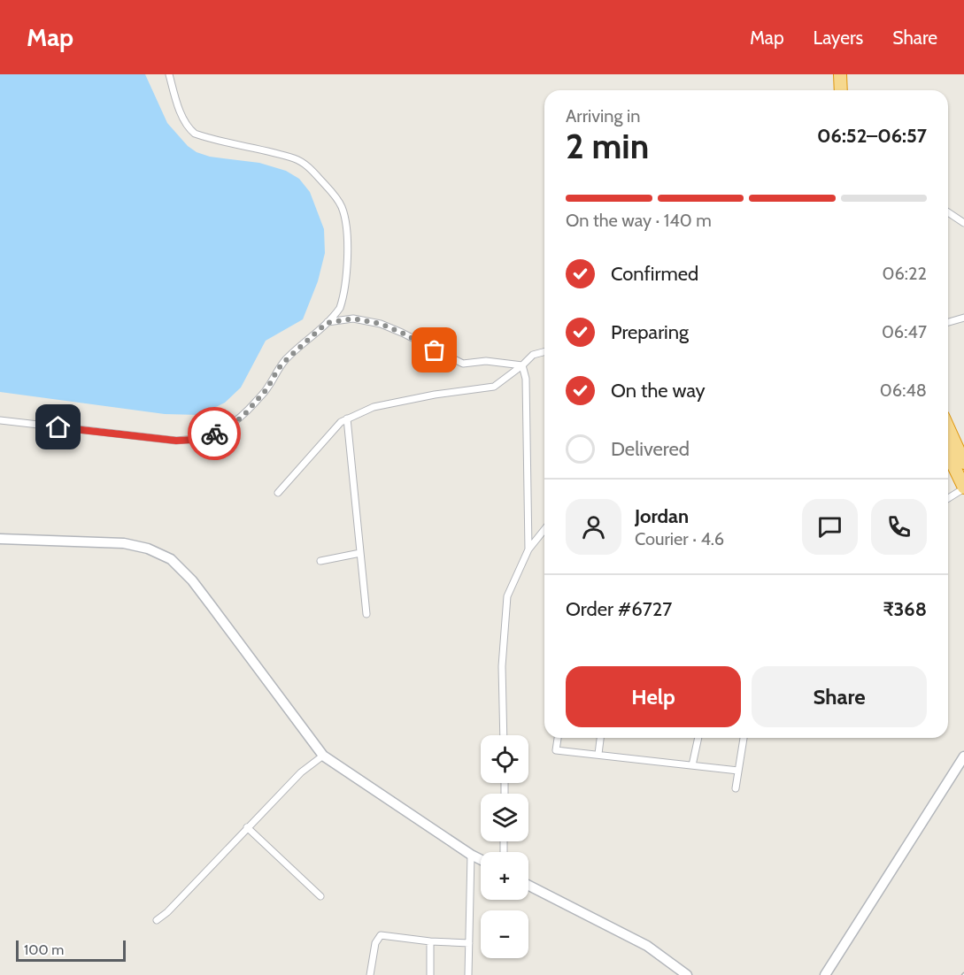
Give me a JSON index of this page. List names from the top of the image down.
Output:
{
  "scale_bar": "100 m",
  "page": {
    "header": "Map",
    "nav": ["Map", "Layers", "Share"],
    "heading": ["2 min", "Arriving in", "06:52–06:57"],
    "panel": [
      "Jordan",
      "Courier · 4.6",
      "Order #6727",
      "₹368"
    ],
    "bar": "On the way · 140 m",
    "list": [
      ["Confirmed", "06:22"],
      ["Preparing", "06:47"],
      ["On the way", "06:48"],
      "Delivered"
    ],
    "buttons": ["Help", "Share"],
    "map_buttons": ["+", "−"],
    "scale": "100 m"
  }
}
